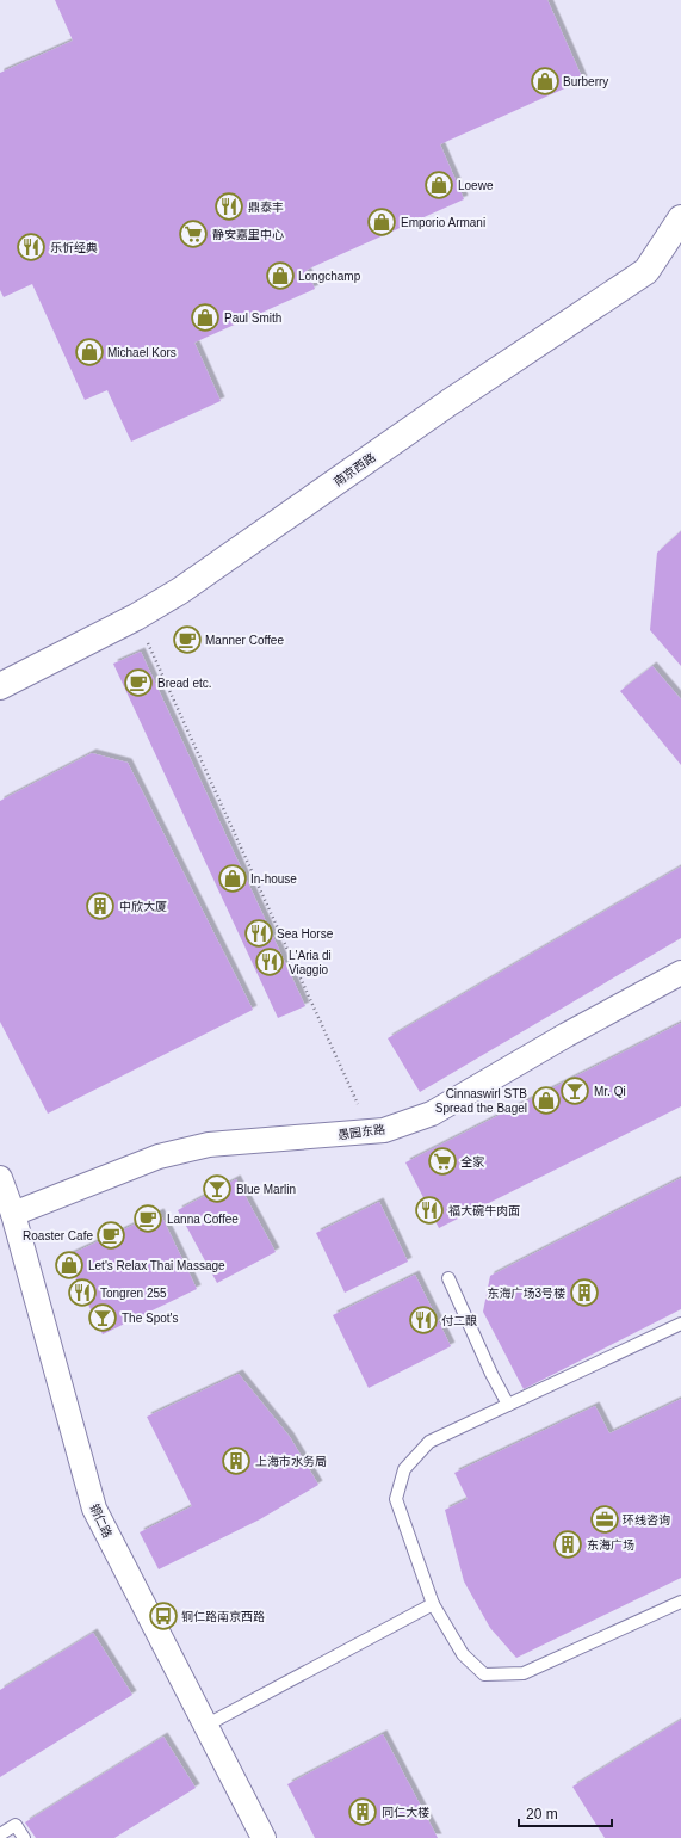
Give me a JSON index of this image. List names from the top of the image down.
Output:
{
  "streets": {
    "main road": ["南京西路"],
    "street": ["愚园东路", "铜仁路"]
  },
  "crossings": [
    ["愚园东路", "铜仁路"]
  ],
  "places": {
    "shop": [
      "Burberry",
      "Loewe",
      "Emporio Armani",
      "Longchamp",
      "Paul Smith",
      "Michael Kors",
      "In-house",
      "Cinnaswirl STB Spread the Bagel",
      "Let's Relax Thai Massage"
    ],
    "restaurant": [
      "鼎泰丰",
      "乐忻经典",
      "Sea Horse",
      "L'Aria di Viaggio",
      "福大碗牛肉面",
      "Tongren 255",
      "付二酿"
    ],
    "supermarket": ["静安嘉里中心", "全家"],
    "cafe": [
      "Manner Coffee",
      "Bread etc.",
      "Lanna Coffee",
      "Roaster Cafe"
    ],
    "building": [
      "中欣大厦",
      "东海广场3号楼",
      "上海市水务局",
      "东海广场",
      "同仁大楼"
    ],
    "bar": ["Mr. Qi", "Blue Marlin", "The Spot's"],
    "office": ["环线咨询"],
    "bus stop": ["铜仁路南京西路"]
  },
  "scale_bar": "20 m"
}
